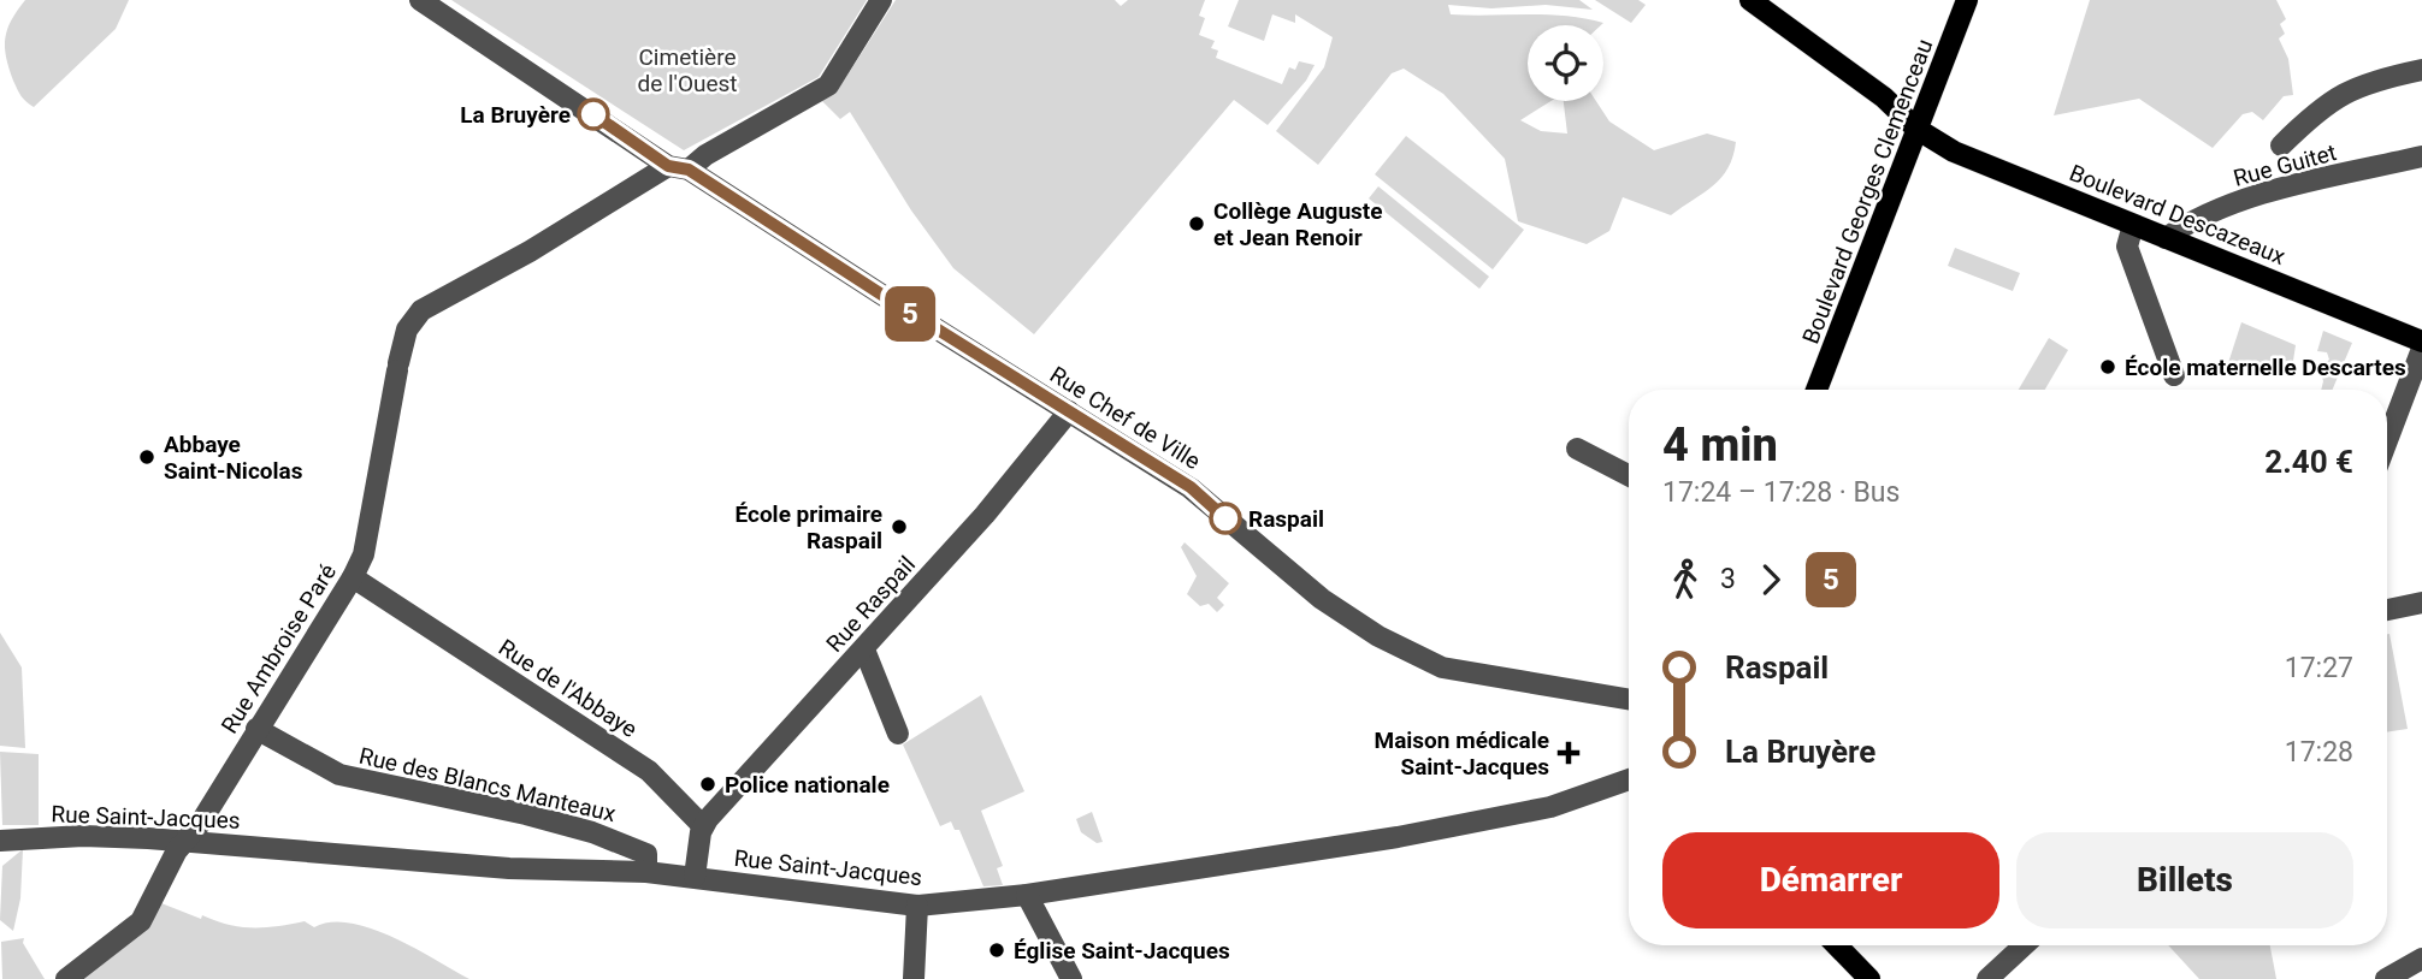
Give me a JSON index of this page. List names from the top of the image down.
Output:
{
  "streets": {
    "main road": ["Boulevard Georges Clemenceau", "Boulevard Descazeaux"],
    "street": [
      "Rue Guitet",
      "Rue Chef de Ville",
      "Rue Raspail",
      "Rue Ambroise Paré",
      "Rue de l'Abbaye",
      "Rue des Blancs Manteaux",
      "Rue Saint-Jacques"
    ]
  },
  "crossings": [
    ["Rue Guitet", "Boulevard Descazeaux"],
    ["Boulevard Georges Clemenceau", "Boulevard Descazeaux"],
    ["Rue Chef de Ville", "Rue Raspail"],
    ["Rue Chef de Ville", "Rue Ambroise Paré"],
    ["Rue Raspail", "Rue de l'Abbaye"],
    ["Rue Ambroise Paré", "Rue de l'Abbaye"],
    ["Rue Ambroise Paré", "Rue des Blancs Manteaux"],
    ["Rue Ambroise Paré", "Rue Saint-Jacques"],
    ["Rue des Blancs Manteaux", "Rue Saint-Jacques"]
  ],
  "parks": ["Cimetière de l'Ouest"],
  "places": {
    "other": [
      "La Bruyère",
      "Collège Auguste et Jean Renoir",
      "École maternelle Descartes",
      "Abbaye Saint-Nicolas",
      "Raspail",
      "École primaire Raspail",
      "Police nationale",
      "Église Saint-Jacques"
    ],
    "health": ["Maison médicale Saint-Jacques"]
  },
  "lines": ["bus line 5"],
  "page": {
    "on_map": "5",
    "heading": ["4 min", "17:24 – 17:28 · Bus", "2.40 €"],
    "legs": ["3", "5"],
    "list": [
      {
        "name": "Raspail",
        "value": "17:27"
      },
      {
        "name": "La Bruyère",
        "value": "17:28"
      }
    ],
    "buttons": ["Démarrer", "Billets"]
  }
}
